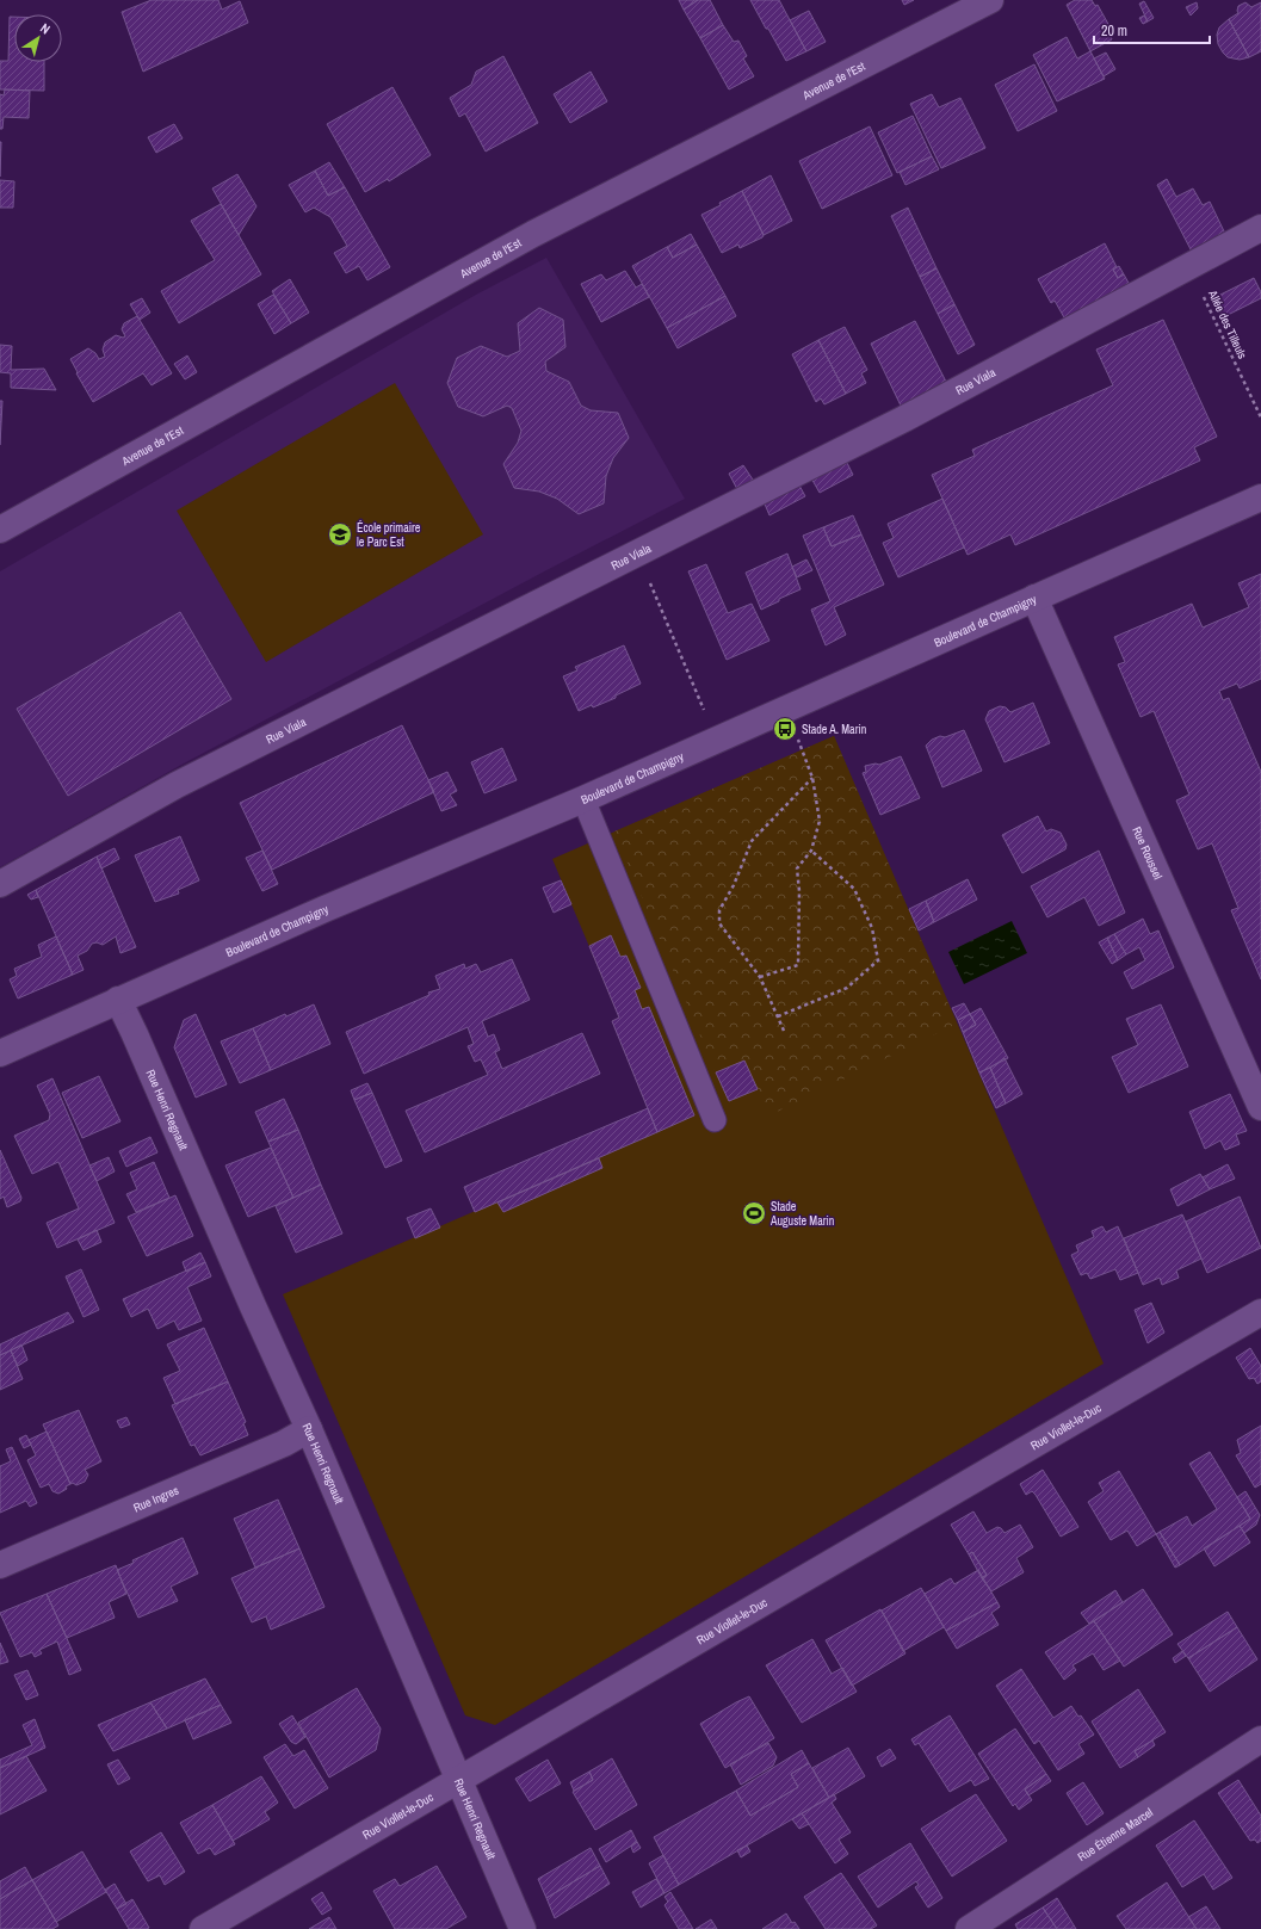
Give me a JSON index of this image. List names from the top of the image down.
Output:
{
  "streets": {
    "street": [
      "Avenue de l'Est",
      "Rue Viala",
      "Boulevard de Champigny",
      "Rue Roussel",
      "Rue Henri Regnault",
      "Rue Viollet-le-Duc",
      "Rue Ingres",
      "Rue Étienne Marcel"
    ],
    "path": ["Allée des Tilleuls"]
  },
  "crossings": [
    ["Allée des Tilleuls", "Rue Viala"],
    ["Boulevard de Champigny", "Rue Roussel"],
    ["Boulevard de Champigny", "Rue Henri Regnault"],
    ["Rue Henri Regnault", "Rue Viollet-le-Duc"],
    ["Rue Henri Regnault", "Rue Ingres"]
  ],
  "places": {
    "school or university": ["École primaire le Parc Est"],
    "bus stop": ["Stade A. Marin"],
    "sports": ["Stade Auguste Marin"]
  },
  "scale_bar": "20 m",
  "north": "top right"
}
